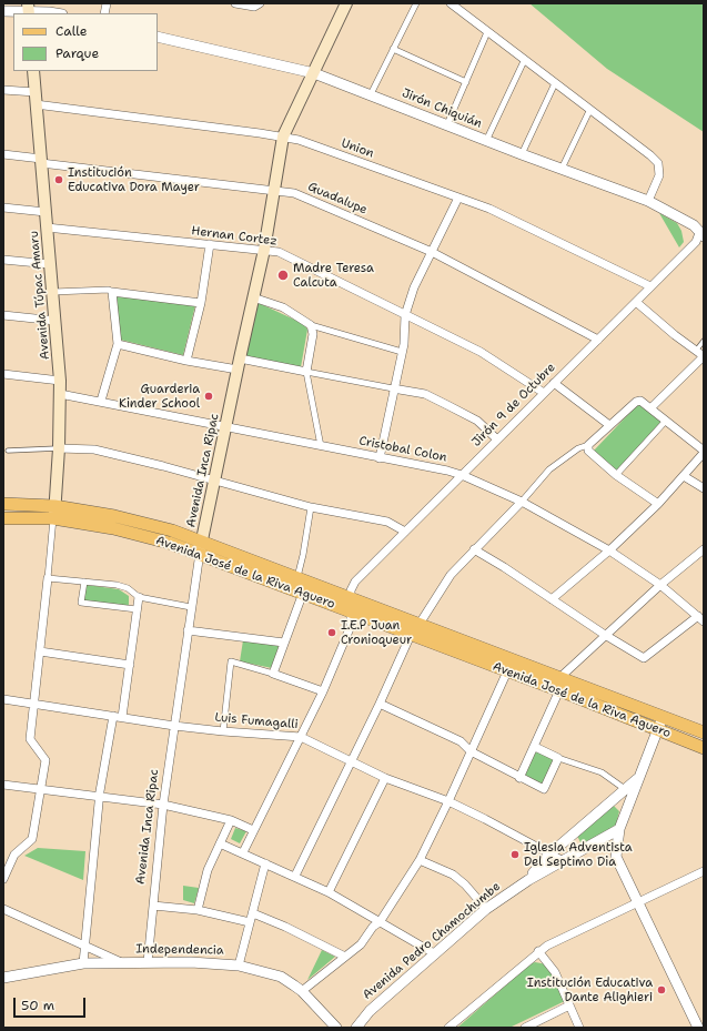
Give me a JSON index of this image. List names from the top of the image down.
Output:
{
  "streets": {
    "main road": ["Avenida Túpac Amaru", "Avenida Inca Ripac", "Avenida José de la Riva Aguero"],
    "street": [
      "Jirón Chiquián",
      "Union",
      "Guadalupe",
      "Hernan Cortez",
      "Jirón 9 de Octubre",
      "Cristobal Colon",
      "Luis Fumagalli",
      "Avenida Pedro Chamochumbe",
      "Independencia"
    ]
  },
  "crossings": [
    ["Jirón Chiquián", "Jirón 9 de Octubre"],
    ["Jirón Chiquián", "Avenida Inca Ripac"],
    ["Union", "Avenida Túpac Amaru"],
    ["Union", "Jirón 9 de Octubre"],
    ["Union", "Avenida Inca Ripac"],
    ["Guadalupe", "Avenida Túpac Amaru"],
    ["Guadalupe", "Jirón 9 de Octubre"],
    ["Guadalupe", "Avenida Inca Ripac"],
    ["Hernan Cortez", "Avenida Túpac Amaru"],
    ["Hernan Cortez", "Jirón 9 de Octubre"],
    ["Hernan Cortez", "Avenida Inca Ripac"],
    ["Avenida Túpac Amaru", "Cristobal Colon"],
    ["Avenida Túpac Amaru", "Avenida José de la Riva Aguero"],
    ["Jirón 9 de Octubre", "Cristobal Colon"],
    ["Jirón 9 de Octubre", "Avenida José de la Riva Aguero"],
    ["Cristobal Colon", "Avenida Inca Ripac"],
    ["Avenida Inca Ripac", "Avenida José de la Riva Aguero"],
    ["Avenida Inca Ripac", "Luis Fumagalli"],
    ["Avenida Inca Ripac", "Independencia"],
    ["Luis Fumagalli", "Avenida Pedro Chamochumbe"]
  ],
  "places": [
    "Institución Educativa Dora Mayer",
    "Madre Teresa Calcuta",
    "Guarderia Kinder School",
    "I.E.P Juan Cronioqueur",
    "Iglesia Adventista Del Septimo Dia",
    "Institución Educativa Dante Alighieri"
  ],
  "legend": ["Calle", "Parque"],
  "scale_bar": "50 m"
}
